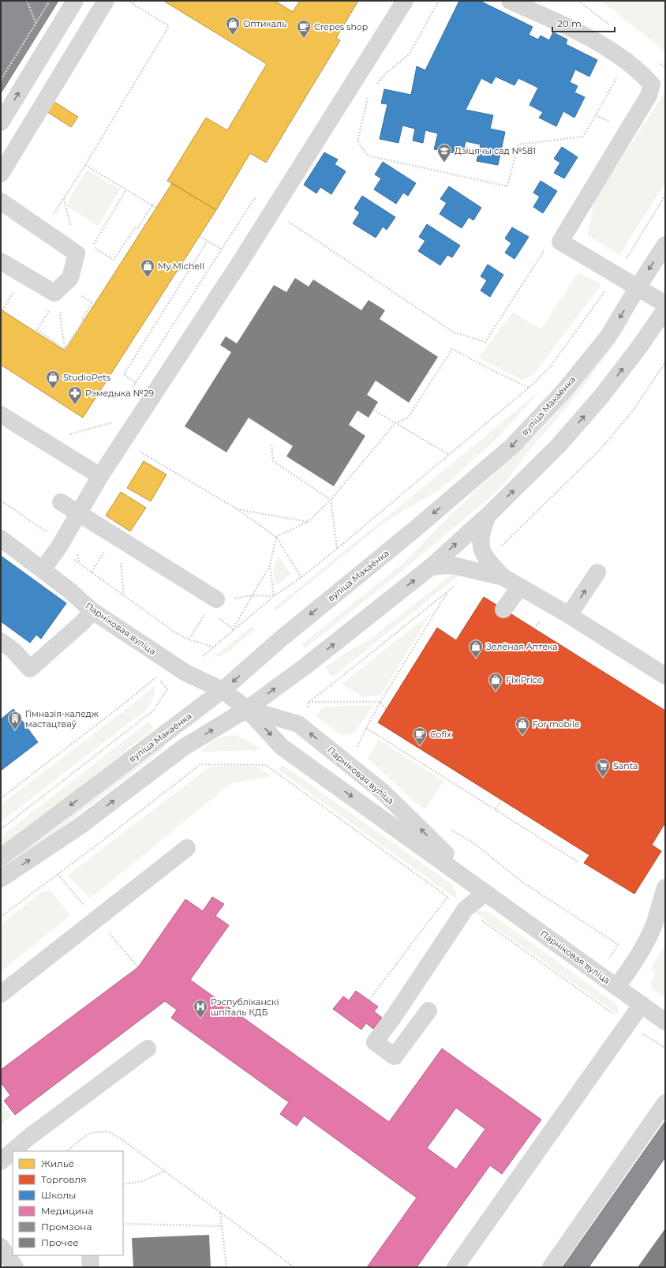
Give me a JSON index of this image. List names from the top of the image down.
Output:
{
  "streets": {
    "street": ["вуліца Макаёнка", "Парніковая вуліца"]
  },
  "crossings": [
    ["вуліца Макаёнка", "Парніковая вуліца"]
  ],
  "places": {
    "shop": [
      "Оптикаль",
      "My Michell",
      "StudioPets",
      "Зелёная Аптека",
      "Fix Price",
      "For mobile"
    ],
    "cafe": ["Crepes shop", "Cofix"],
    "school or university": ["Дзіцячы сад №581"],
    "pharmacy": ["Рэмедыка №29"],
    "building": ["Гімназія-каледж мастацтваў"],
    "supermarket": ["Santa"],
    "hospital": ["Рэспубліканскі шпіталь КДБ"]
  },
  "legend": [
    "Жильё",
    "Торговля",
    "Школы",
    "Медицина",
    "Промзона",
    "Прочее"
  ],
  "scale_bar": "20 m"
}
